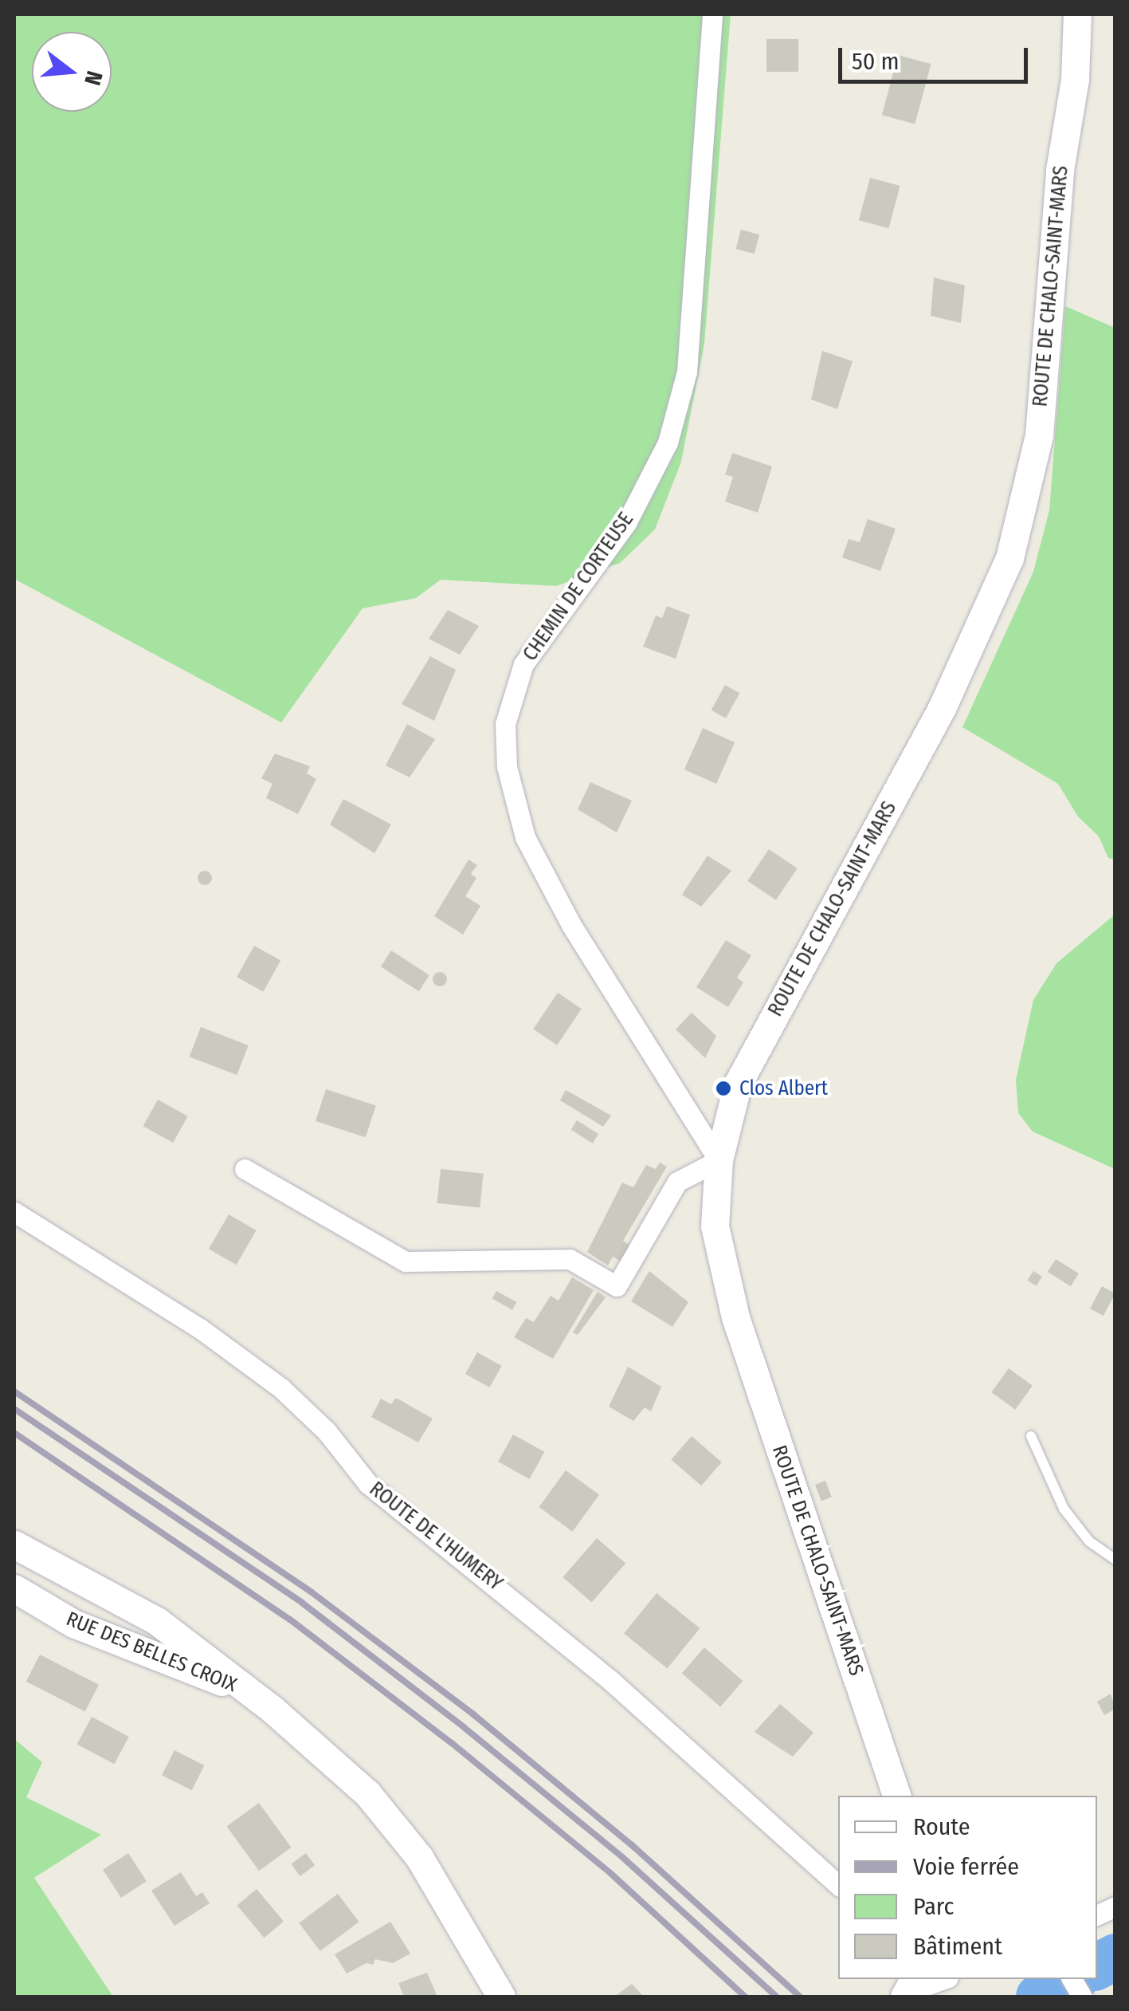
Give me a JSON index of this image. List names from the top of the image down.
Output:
{
  "streets": {
    "main road": ["ROUTE DE CHALO-SAINT-MARS", "RUE DES BELLES CROIX"],
    "street": ["CHEMIN DE CORTEUSE", "ROUTE DE L'HUMERY"]
  },
  "crossings": [
    ["ROUTE DE CHALO-SAINT-MARS", "CHEMIN DE CORTEUSE"]
  ],
  "places": ["Clos Albert"],
  "legend": [
    "Route",
    "Voie ferrée",
    "Parc",
    "Bâtiment"
  ],
  "scale_bar": "50 m",
  "north": "right"
}
